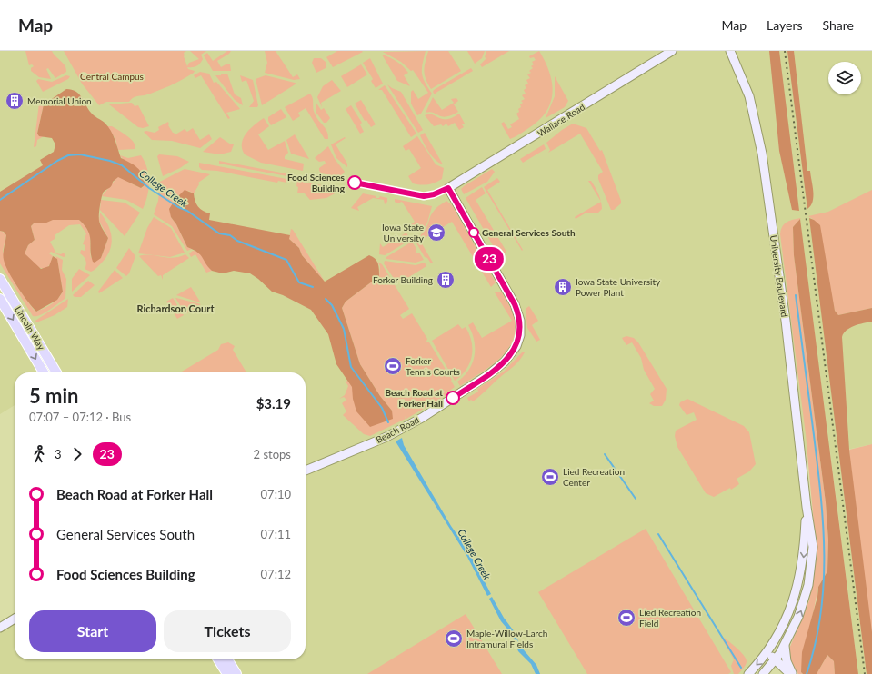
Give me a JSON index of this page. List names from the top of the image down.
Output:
{
  "streets": {
    "main road": [
      "Wallace Road",
      "University Boulevard",
      "Lincoln Way",
      "Beach Road"
    ]
  },
  "crossings": [
    ["Wallace Road", "Beach Road"]
  ],
  "districts": ["Richardson Court"],
  "water": ["College Creek"],
  "parks": ["Central Campus"],
  "places": {
    "building": ["Memorial Union", "Forker Building", "Iowa State University Power Plant"],
    "other": ["Food Sciences Building", "General Services South", "Beach Road at Forker Hall"],
    "school or university": ["Iowa State University"],
    "sports": [
      "Forker Tennis Courts",
      "Lied Recreation Center",
      "Lied Recreation Field",
      "Maple-Willow-Larch Intramural Fields"
    ]
  },
  "lines": ["bus line 23"],
  "page": {
    "header": "Map",
    "nav": ["Map", "Layers", "Share"],
    "on_map": "23",
    "heading": ["5 min", "07:07 – 07:12 · Bus", "$3.19"],
    "legs": ["3", "23", "2 stops"],
    "list": [
      {
        "name": "Beach Road at Forker Hall",
        "value": "07:10"
      },
      {
        "name": "General Services South",
        "value": "07:11"
      },
      {
        "name": "Food Sciences Building",
        "value": "07:12"
      }
    ],
    "buttons": ["Start", "Tickets"]
  }
}
